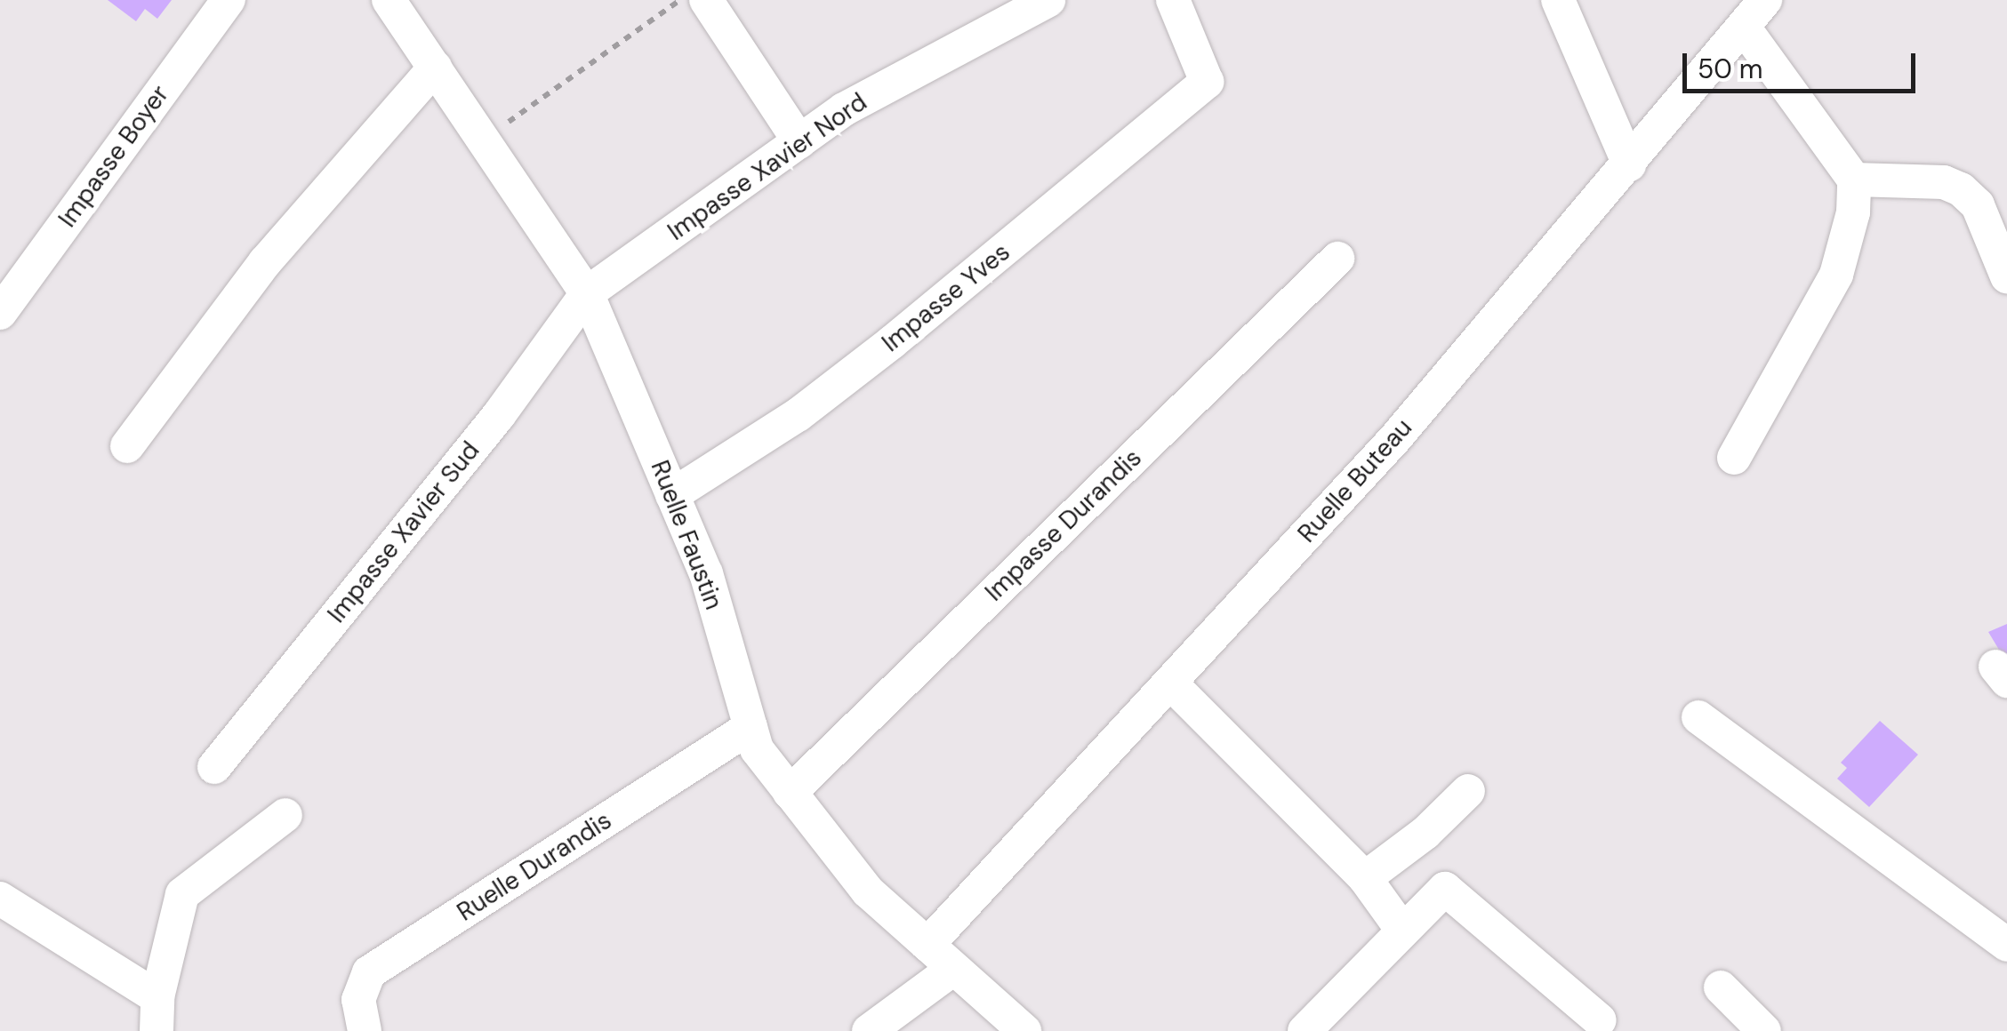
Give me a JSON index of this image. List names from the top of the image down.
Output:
{
  "streets": {
    "street": [
      "Impasse Boyer",
      "Impasse Xavier Nord",
      "Impasse Yves",
      "Ruelle Buteau",
      "Impasse Durandis",
      "Impasse Xavier Sud",
      "Ruelle Faustin",
      "Ruelle Durandis"
    ]
  },
  "crossings": [
    ["Impasse Xavier Nord", "Impasse Xavier Sud"],
    ["Impasse Xavier Nord", "Ruelle Faustin"],
    ["Impasse Yves", "Ruelle Faustin"],
    ["Ruelle Buteau", "Ruelle Faustin"],
    ["Impasse Durandis", "Ruelle Faustin"],
    ["Impasse Xavier Sud", "Ruelle Faustin"],
    ["Ruelle Faustin", "Ruelle Durandis"]
  ],
  "scale_bar": "50 m"
}
